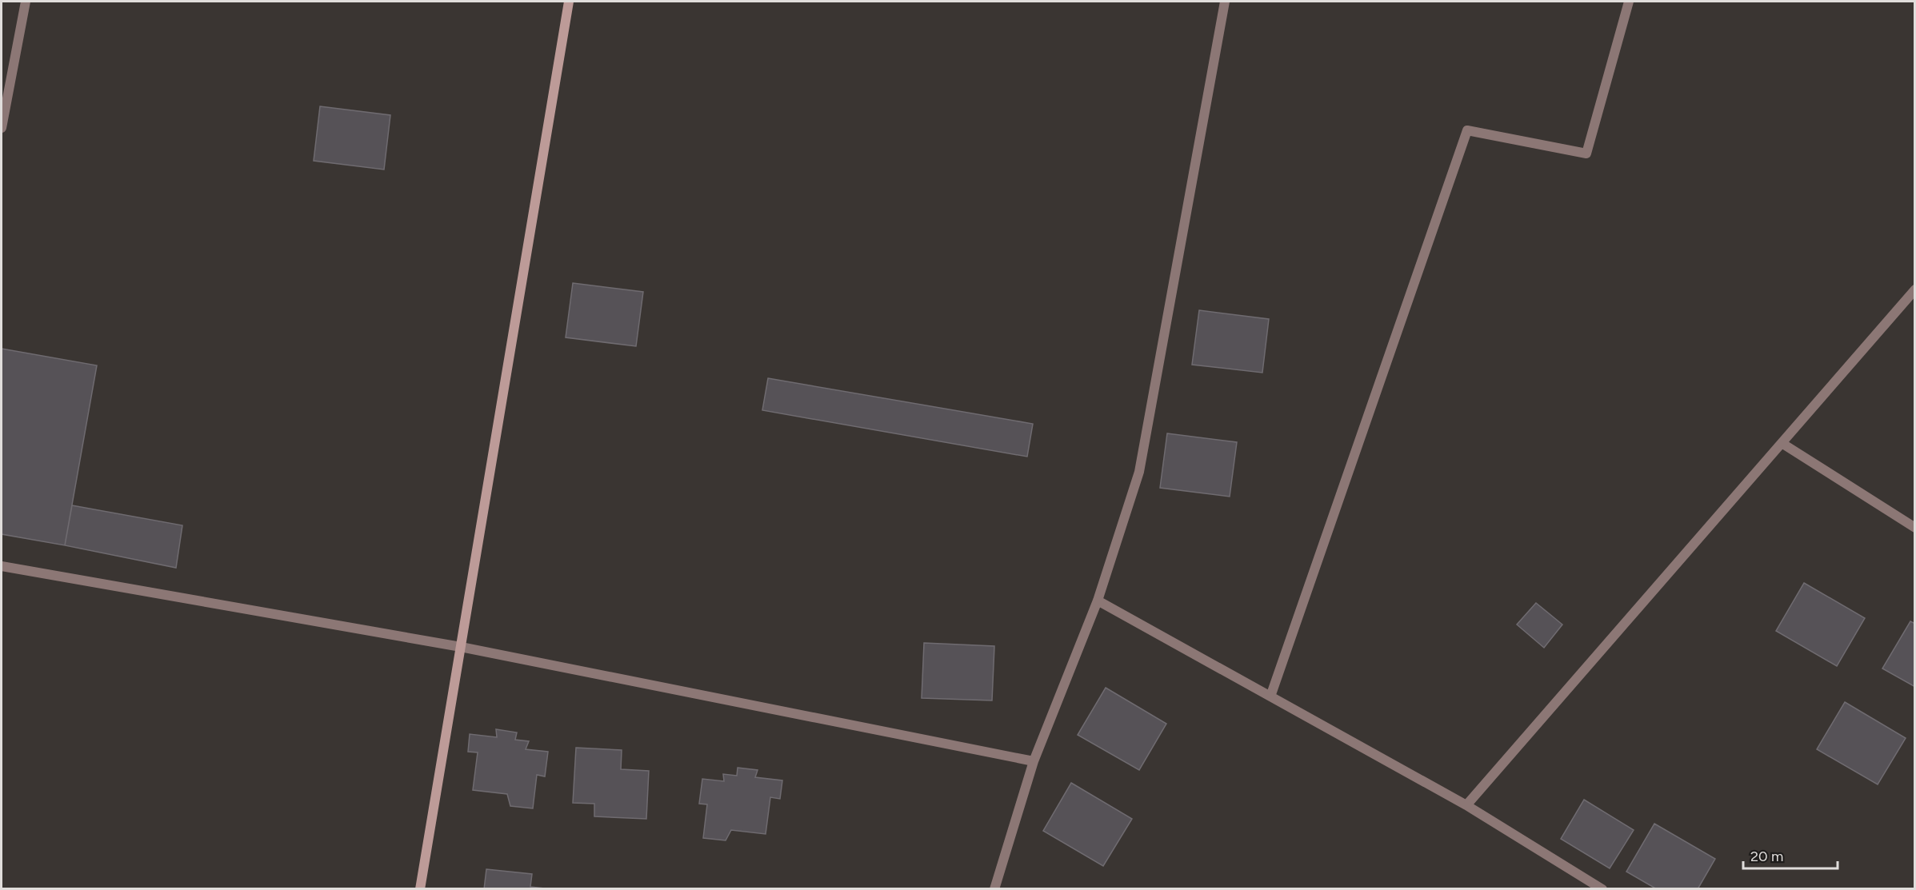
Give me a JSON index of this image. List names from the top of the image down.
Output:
{
  "scale_bar": "20 m"
}
